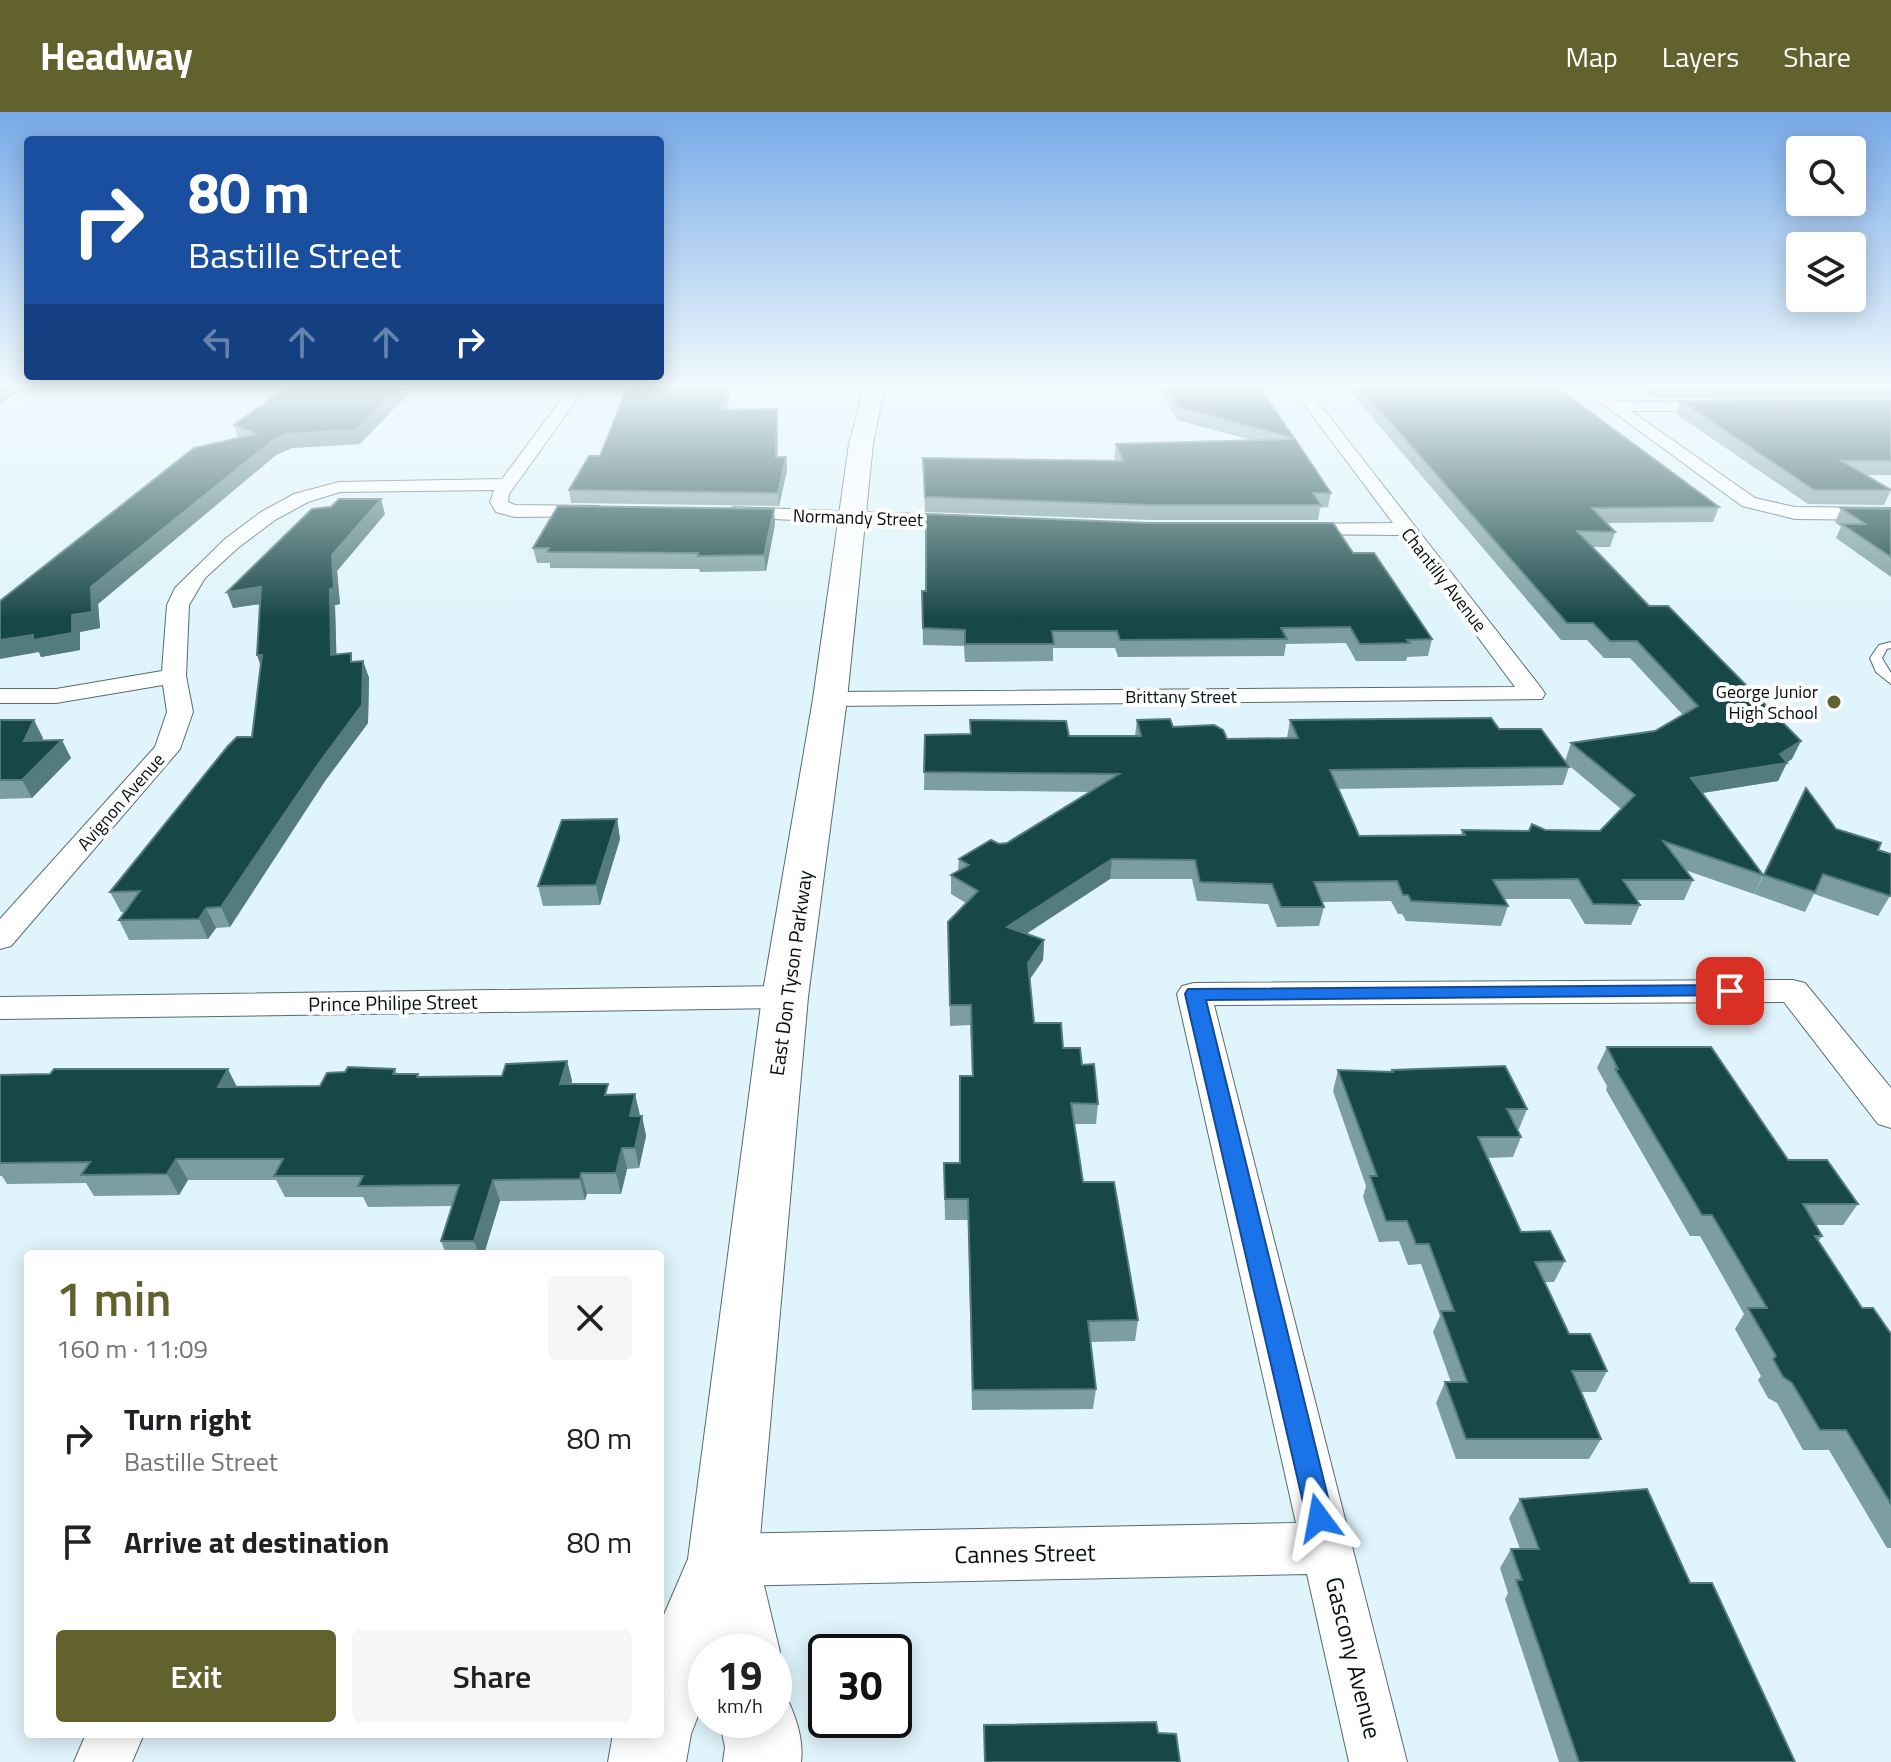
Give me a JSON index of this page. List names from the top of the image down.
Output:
{
  "streets": {
    "main road": ["East Don Tyson Parkway"],
    "street": [
      "Normandy Street",
      "Chantilly Avenue",
      "Brittany Street",
      "Avignon Avenue",
      "Prince Philipe Street",
      "Cannes Street",
      "Gascony Avenue"
    ]
  },
  "crossings": [
    ["Normandy Street", "East Don Tyson Parkway"],
    ["Chantilly Avenue", "Brittany Street"],
    ["Brittany Street", "East Don Tyson Parkway"],
    ["East Don Tyson Parkway", "Prince Philipe Street"],
    ["East Don Tyson Parkway", "Cannes Street"],
    ["Cannes Street", "Gascony Avenue"]
  ],
  "places": ["George Junior High School"],
  "page": {
    "header": "Headway",
    "nav": ["Map", "Layers", "Share"],
    "turn": ["80 m", "Bastille Street"],
    "heading": ["1 min", "160 m · 11:09"],
    "list": [
      {
        "name": "Turn right",
        "note": "Bastille Street",
        "value": "80 m"
      },
      {
        "name": "Arrive at destination",
        "value": "80 m"
      }
    ],
    "buttons": ["Exit", "Share"],
    "speed": "19 km/h",
    "limit": "30"
  }
}
